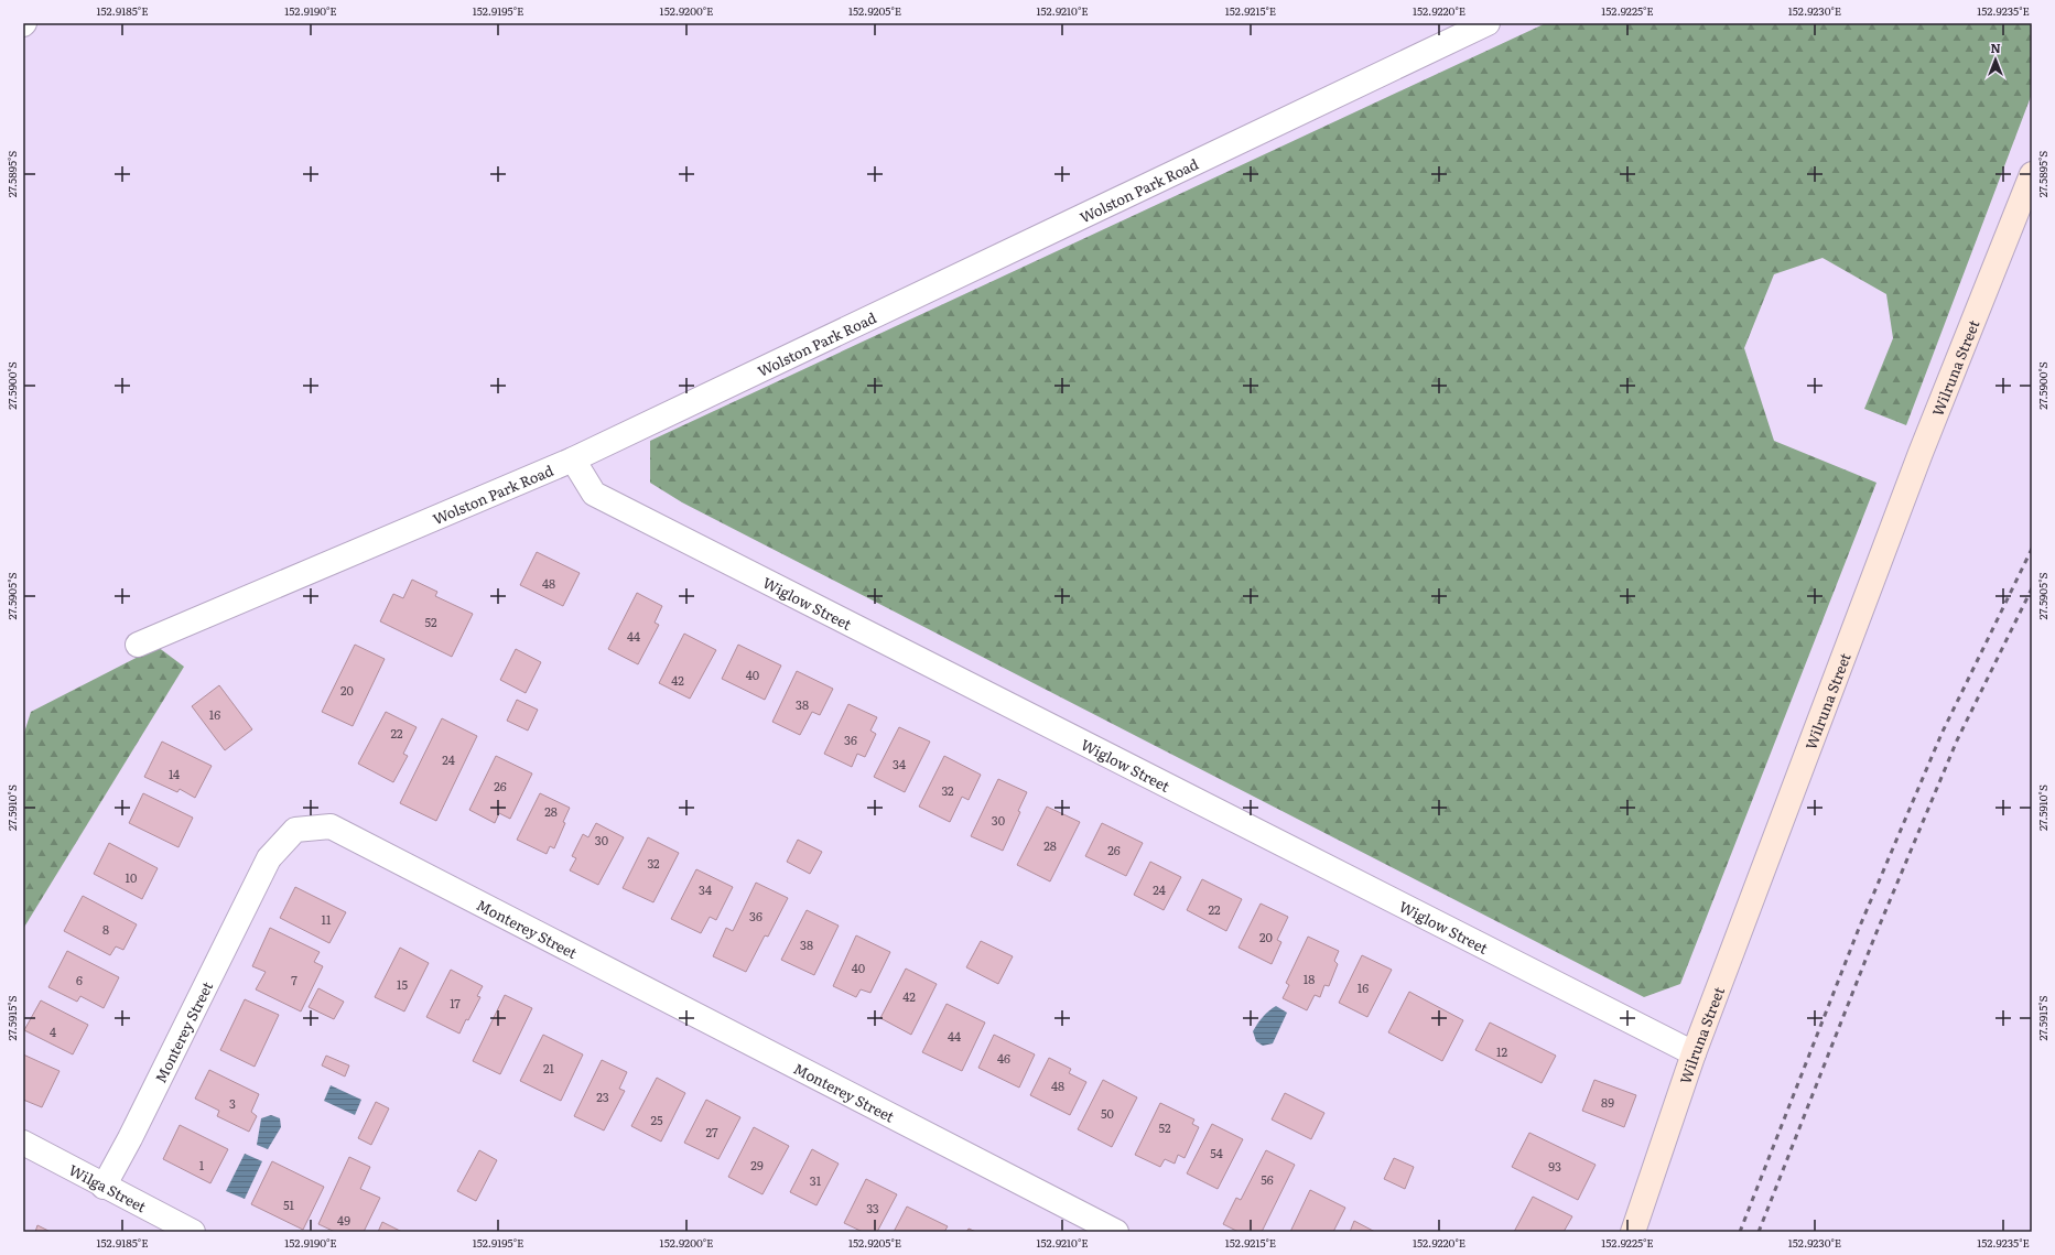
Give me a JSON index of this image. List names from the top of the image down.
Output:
{
  "streets": {
    "main road": ["Wilruna Street"],
    "street": [
      "Wolston Park Road",
      "Wiglow Street",
      "Monterey Street",
      "Wilga Street"
    ]
  },
  "crossings": [
    ["Wolston Park Road", "Wiglow Street"],
    ["Wilruna Street", "Wiglow Street"],
    ["Monterey Street", "Wilga Street"]
  ],
  "house_numbers": [
    "48",
    "52",
    "44",
    "40",
    "42",
    "20",
    "38",
    "16",
    "22",
    "36",
    "24",
    "34",
    "14",
    "26",
    "32",
    "28",
    "30",
    "30",
    "28",
    "26",
    "32",
    "10",
    "34",
    "24",
    "22",
    "36",
    "11",
    "8",
    "20",
    "38",
    "40",
    "18",
    "6",
    "7",
    "15",
    "16",
    "42",
    "17",
    "4",
    "44",
    "12",
    "46",
    "21",
    "48",
    "23",
    "89",
    "3",
    "50",
    "25",
    "52",
    "27",
    "54",
    "1",
    "29",
    "93",
    "56",
    "31",
    "51",
    "33",
    "49"
  ],
  "north": "top",
  "coordinates": [
    "152.9185°E",
    "152.9190°E",
    "152.9195°E",
    "152.9200°E",
    "152.9205°E",
    "152.9210°E",
    "152.9215°E",
    "152.9220°E",
    "152.9225°E",
    "152.9230°E",
    "152.9235°E",
    "27.5895°S",
    "27.5900°S",
    "27.5905°S",
    "27.5910°S",
    "27.5915°S"
  ]
}
